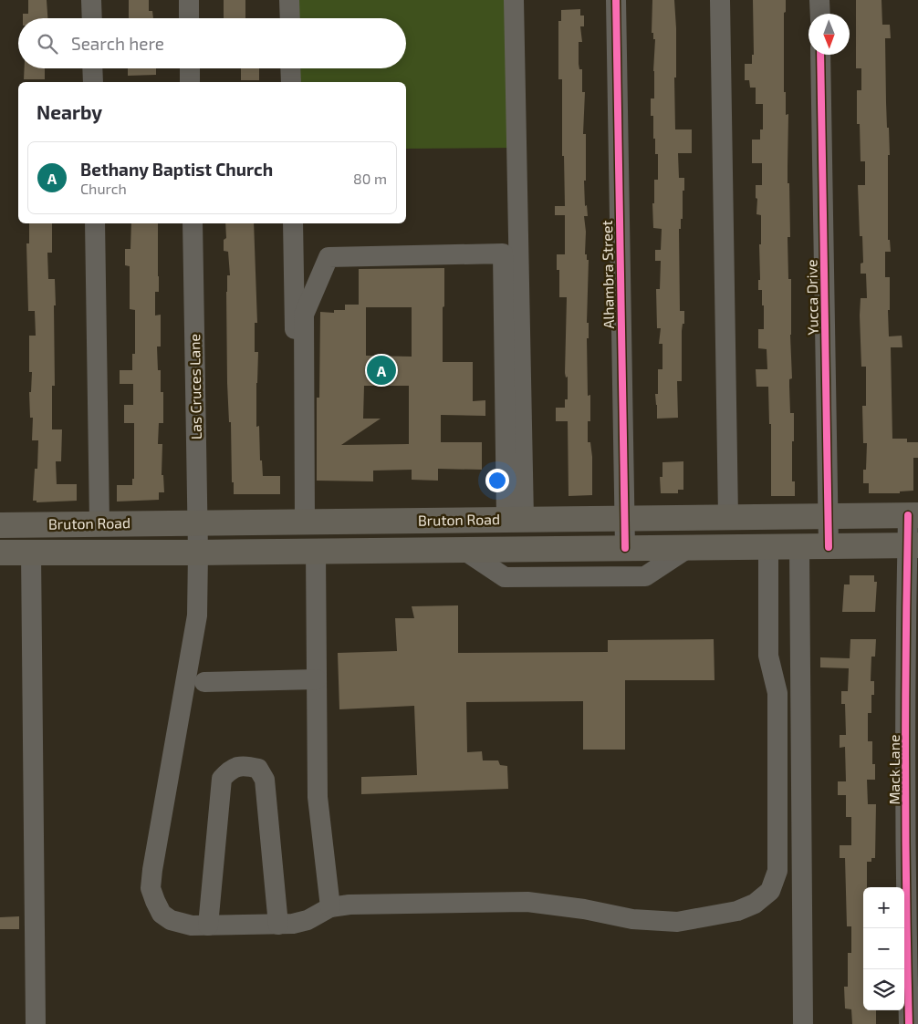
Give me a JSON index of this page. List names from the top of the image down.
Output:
{
  "streets": {
    "main road": ["Bruton Road"],
    "street": [
      "Alhambra Street",
      "Yucca Drive",
      "Las Cruces Lane",
      "Mack Lane"
    ]
  },
  "crossings": [
    ["Alhambra Street", "Bruton Road"],
    ["Yucca Drive", "Bruton Road"],
    ["Las Cruces Lane", "Bruton Road"],
    ["Bruton Road", "Mack Lane"]
  ],
  "north": "bottom",
  "page": {
    "search": "Search here",
    "heading": "Nearby",
    "list": [
      {
        "mark": "A",
        "name": "Bethany Baptist Church",
        "note": "Church",
        "value": "80 m"
      }
    ],
    "pins": "A",
    "map_buttons": ["+", "−"]
  }
}
